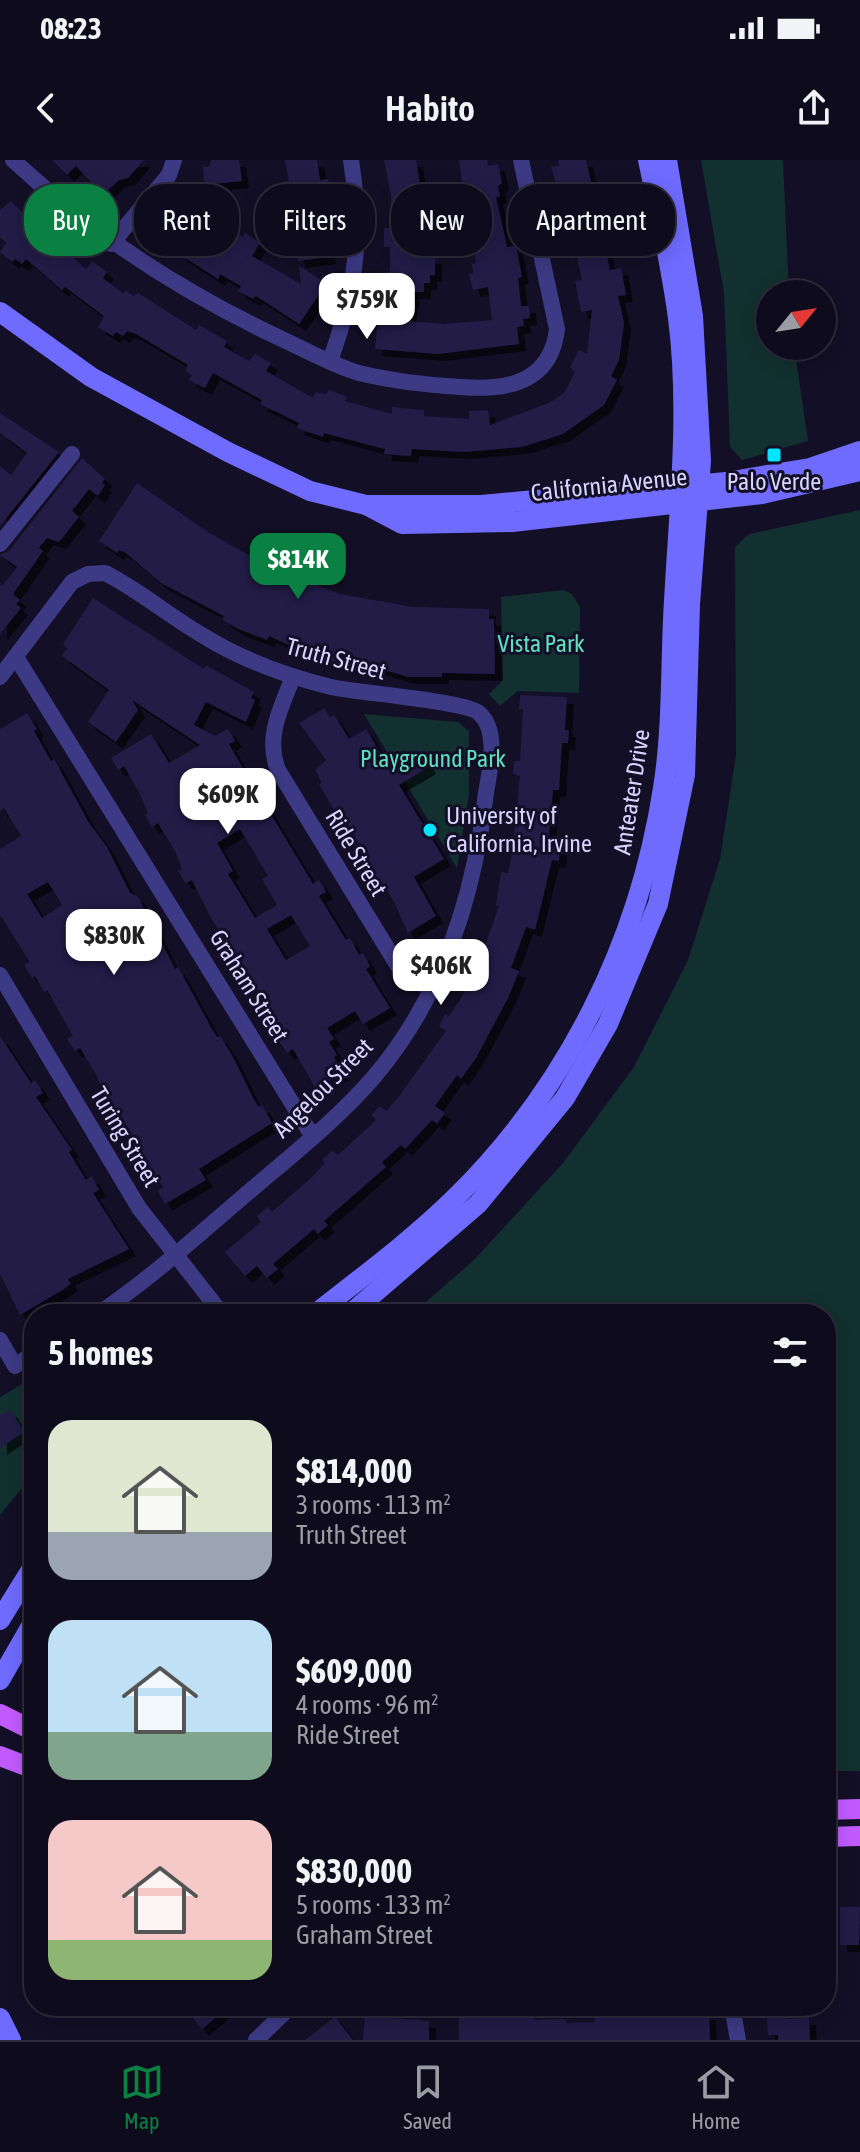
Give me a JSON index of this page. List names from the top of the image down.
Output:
{
  "streets": {
    "main road": ["California Avenue", "Anteater Drive"],
    "street": [
      "Truth Street",
      "Ride Street",
      "Graham Street",
      "Angelou Street",
      "Turing Street"
    ]
  },
  "crossings": [
    ["California Avenue", "Anteater Drive"],
    ["Truth Street", "Ride Street"],
    ["Truth Street", "Graham Street"],
    ["Truth Street", "Angelou Street"],
    ["Ride Street", "Angelou Street"],
    ["Graham Street", "Angelou Street"],
    ["Angelou Street", "Turing Street"]
  ],
  "parks": ["Vista Park", "Playground Park"],
  "places": {
    "transit": ["Palo Verde"],
    "other": ["University of California, Irvine"]
  },
  "north": "top right",
  "page": {
    "status": "08:23",
    "header": "Habito",
    "chip": [
      "Buy",
      "Rent",
      "Filters",
      "New",
      "Apartment"
    ],
    "price": [
      "$759K",
      "$814K",
      "$609K",
      "$830K",
      "$406K"
    ],
    "heading": "5 homes",
    "list": [
      {
        "name": "$814,000",
        "note": "3 rooms · 113 m² · Truth Street"
      },
      {
        "name": "$609,000",
        "note": "4 rooms · 96 m² · Ride Street"
      },
      {
        "name": "$830,000",
        "note": "5 rooms · 133 m² · Graham Street"
      }
    ],
    "tabs": ["Map", "Saved", "Home"]
  }
}
